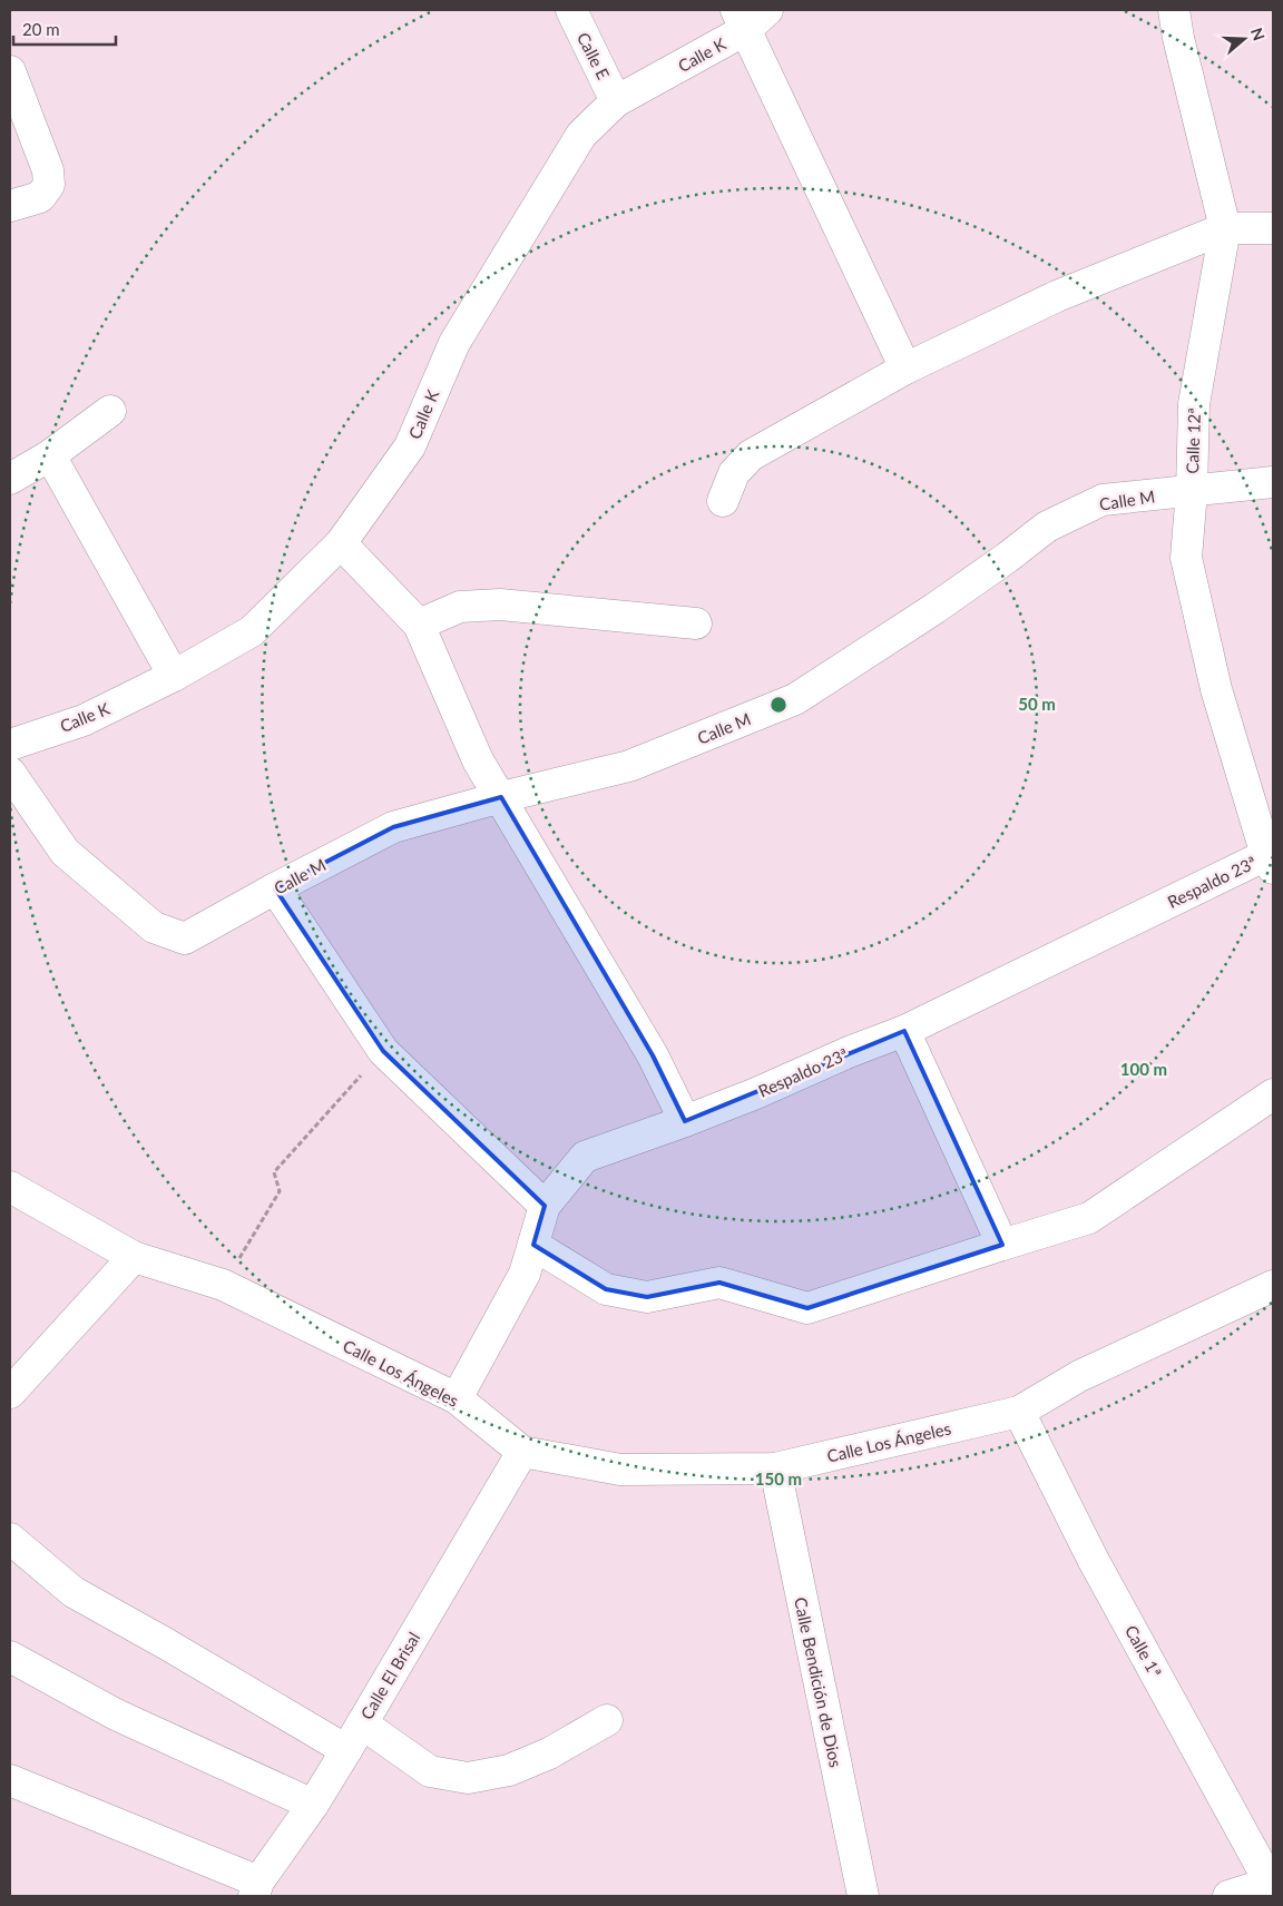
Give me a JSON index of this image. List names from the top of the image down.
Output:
{
  "streets": {
    "street": [
      "Calle K",
      "Calle E",
      "Calle 12ª",
      "Calle M",
      "Respaldo 23ª",
      "Calle Los Ángeles",
      "Calle 1ª",
      "Calle El Brisal",
      "Calle Bendición de Dios"
    ]
  },
  "crossings": [
    ["Calle K", "Calle E"],
    ["Calle 12ª", "Calle M"],
    ["Calle 12ª", "Respaldo 23ª"],
    ["Respaldo 23ª", "Calle Los Ángeles"],
    ["Calle Los Ángeles", "Calle 1ª"],
    ["Calle Los Ángeles", "Calle El Brisal"],
    ["Calle Los Ángeles", "Calle Bendición de Dios"]
  ],
  "scale_bar": "20 m",
  "north": "right",
  "rings": ["50 m", "100 m", "150 m"]
}
